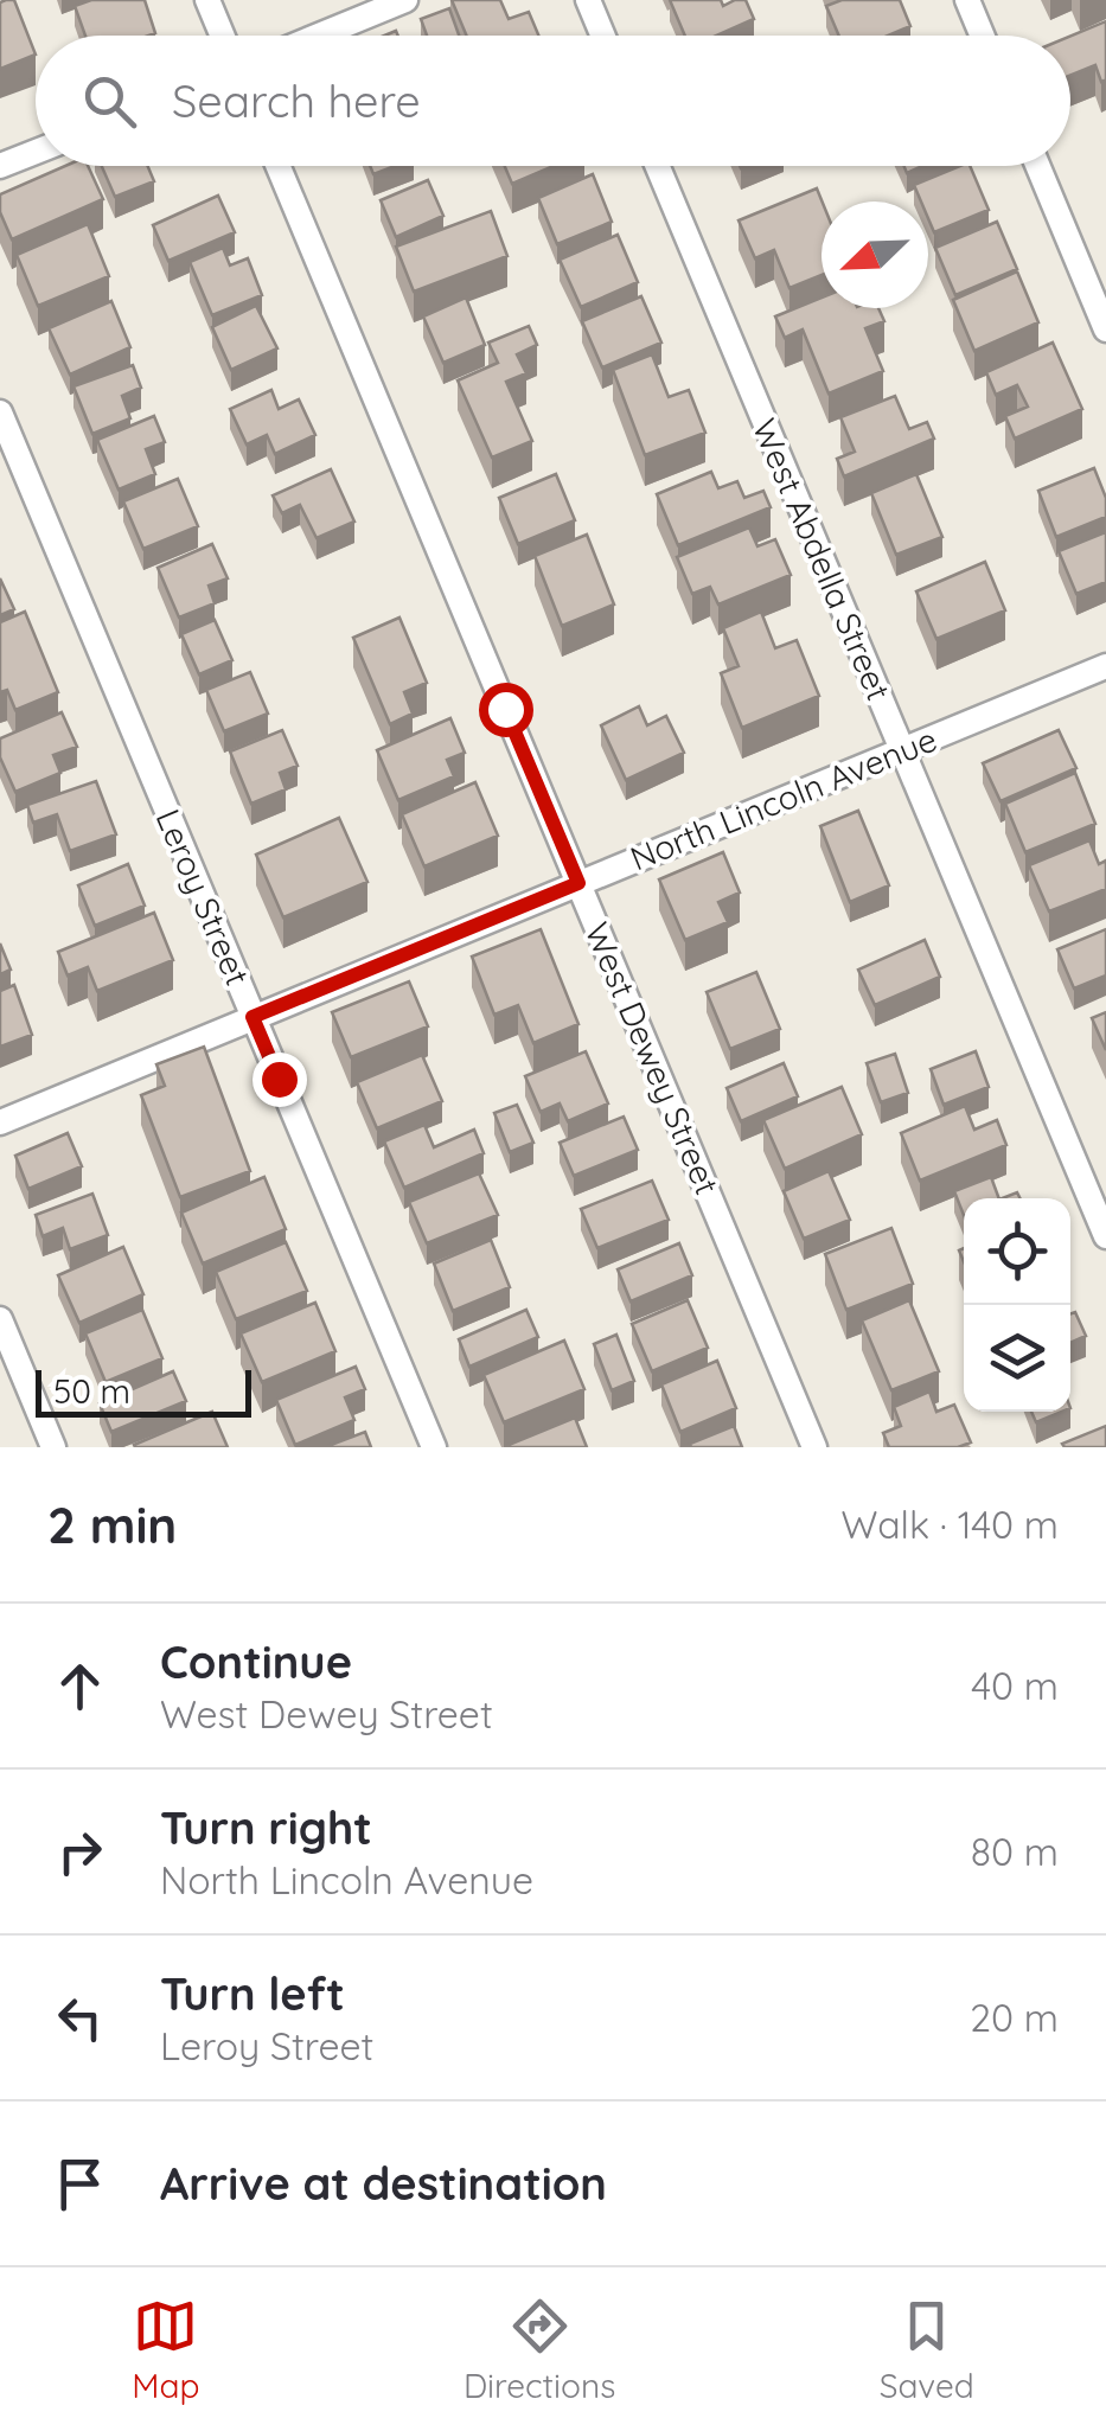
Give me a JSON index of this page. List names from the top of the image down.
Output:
{
  "streets": {
    "street": [
      "West Abdella Street",
      "North Lincoln Avenue",
      "Leroy Street",
      "West Dewey Street"
    ]
  },
  "crossings": [
    ["West Abdella Street", "North Lincoln Avenue"],
    ["North Lincoln Avenue", "Leroy Street"],
    ["North Lincoln Avenue", "West Dewey Street"]
  ],
  "scale_bar": "50 m",
  "north": "bottom left",
  "page": {
    "search": "Search here",
    "scale": "50 m",
    "heading": ["2 min", "Walk · 140 m"],
    "list": [
      ["Continue", "West Dewey Street", "40 m"],
      ["Turn right", "North Lincoln Avenue", "80 m"],
      ["Turn left", "Leroy Street", "20 m"],
      "Arrive at destination"
    ],
    "nav": ["Map", "Directions", "Saved"]
  }
}
